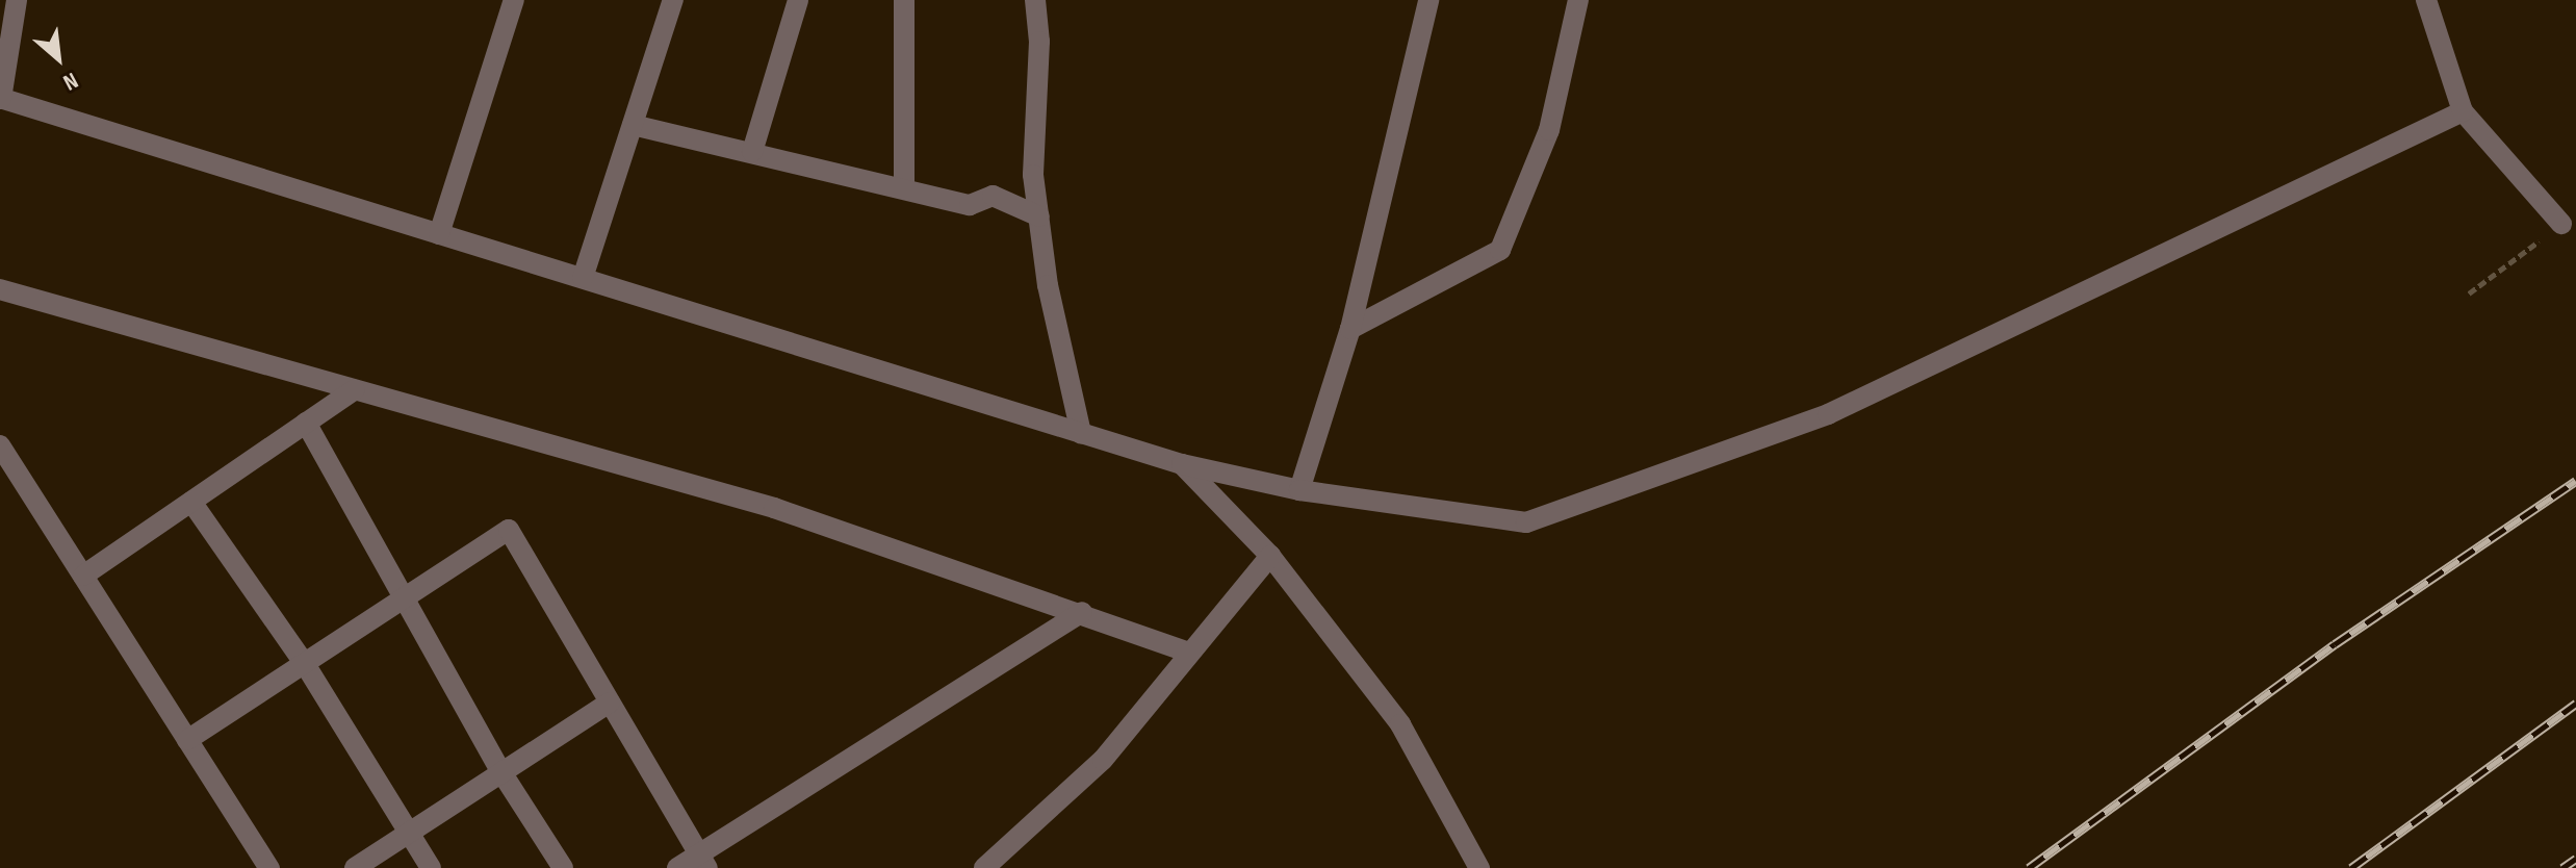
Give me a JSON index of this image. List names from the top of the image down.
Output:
{
  "north": "bottom right"
}
